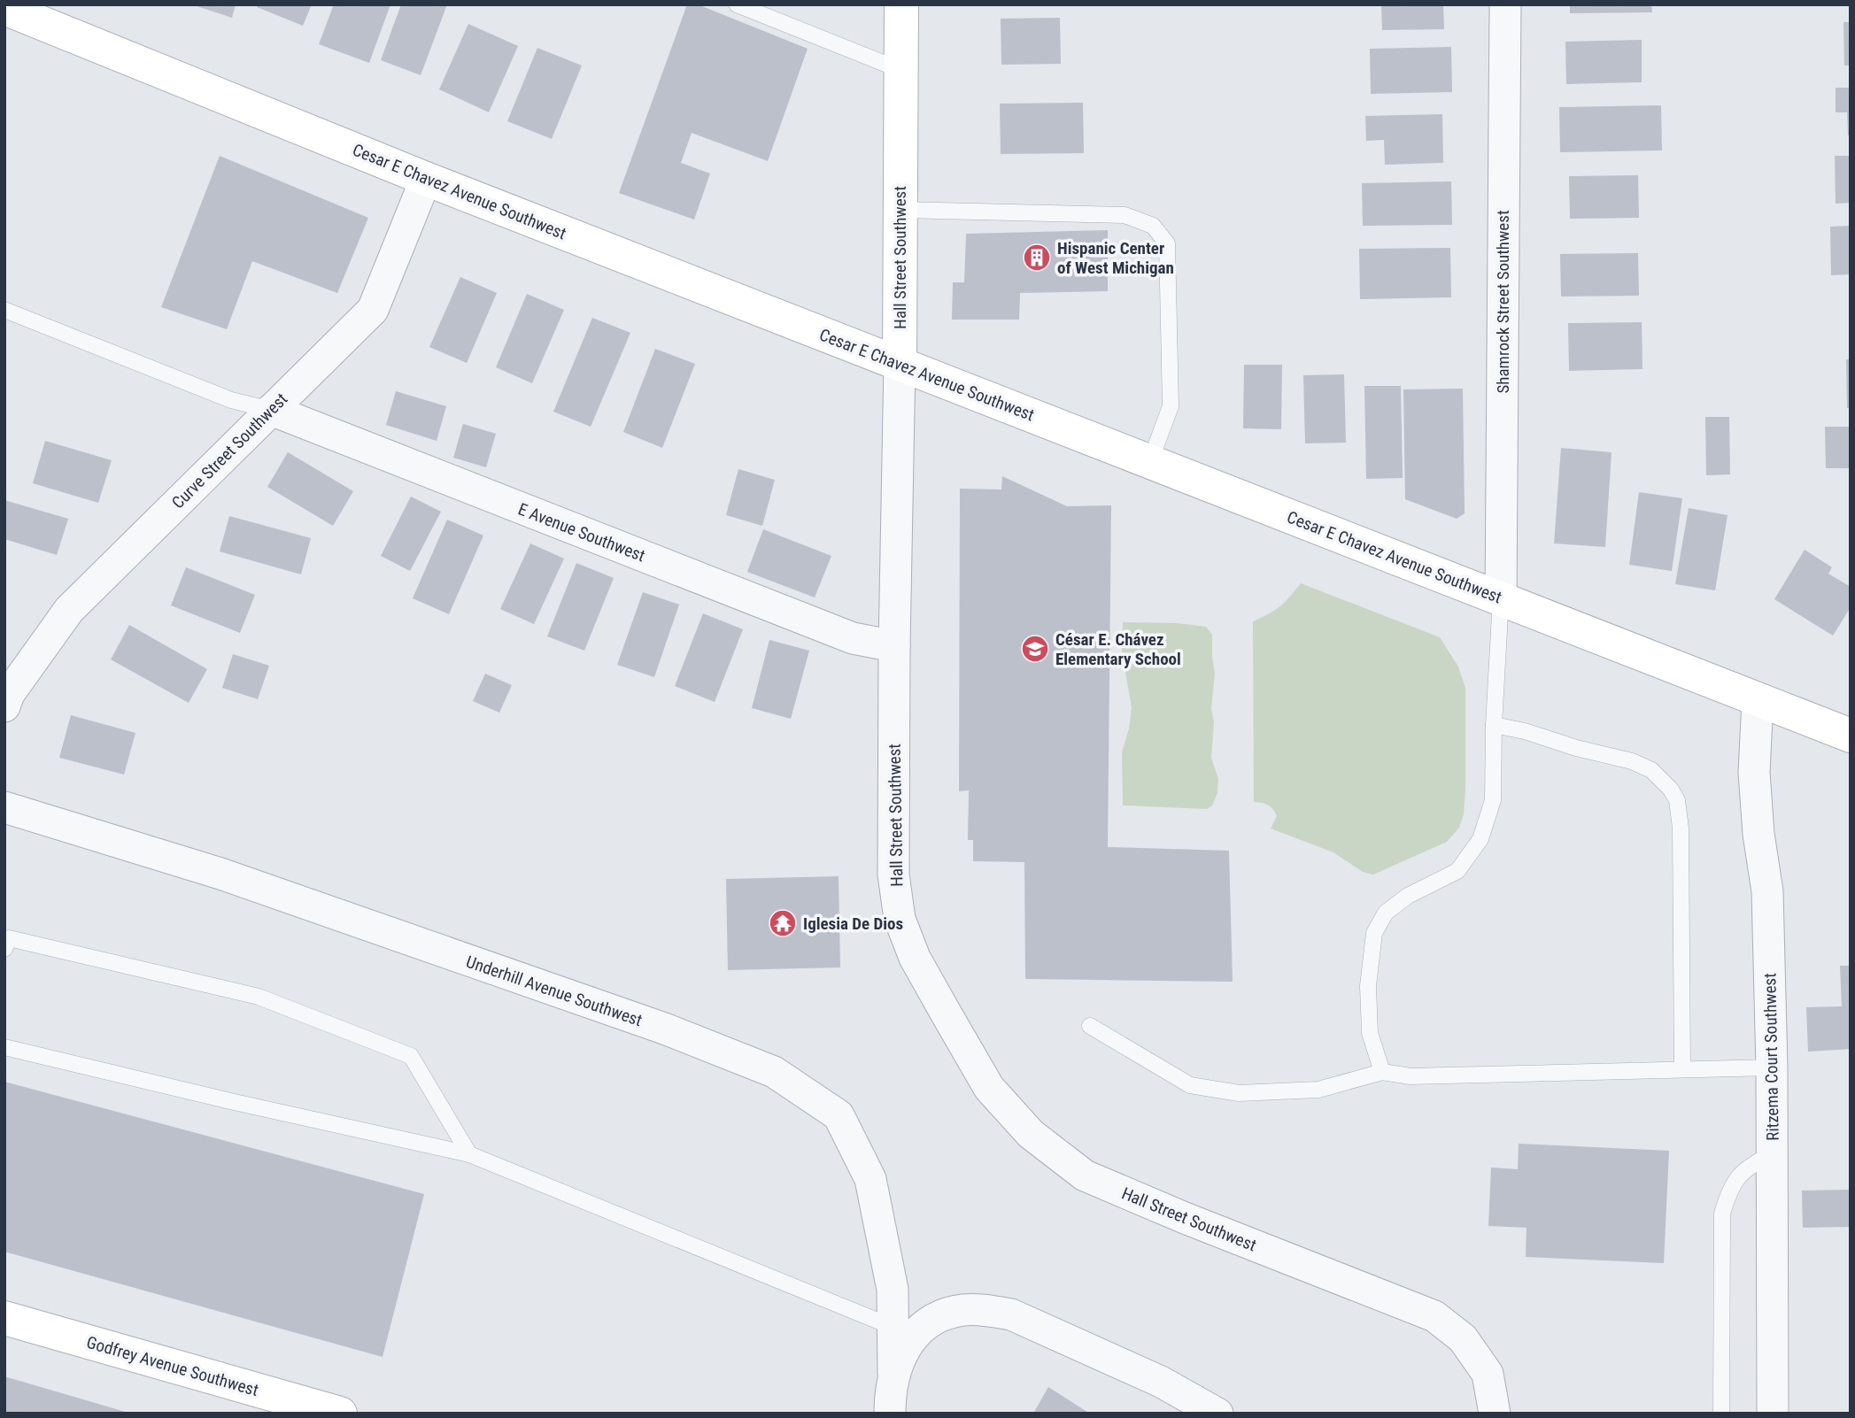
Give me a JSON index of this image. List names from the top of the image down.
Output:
{
  "streets": {
    "main road": ["Cesar E Chavez Avenue Southwest", "Hall Street Southwest", "Godfrey Avenue Southwest"],
    "street": [
      "Shamrock Street Southwest",
      "Curve Street Southwest",
      "E Avenue Southwest",
      "Underhill Avenue Southwest",
      "Ritzema Court Southwest"
    ]
  },
  "crossings": [
    ["Cesar E Chavez Avenue Southwest", "Hall Street Southwest"],
    ["Cesar E Chavez Avenue Southwest", "Shamrock Street Southwest"],
    ["Cesar E Chavez Avenue Southwest", "Curve Street Southwest"],
    ["Cesar E Chavez Avenue Southwest", "Ritzema Court Southwest"],
    ["Hall Street Southwest", "E Avenue Southwest"],
    ["Curve Street Southwest", "E Avenue Southwest"]
  ],
  "places": {
    "building": ["Hispanic Center of West Michigan"],
    "school or university": ["César E. Chávez Elementary School"],
    "temple": ["Iglesia De Dios"]
  }
}
